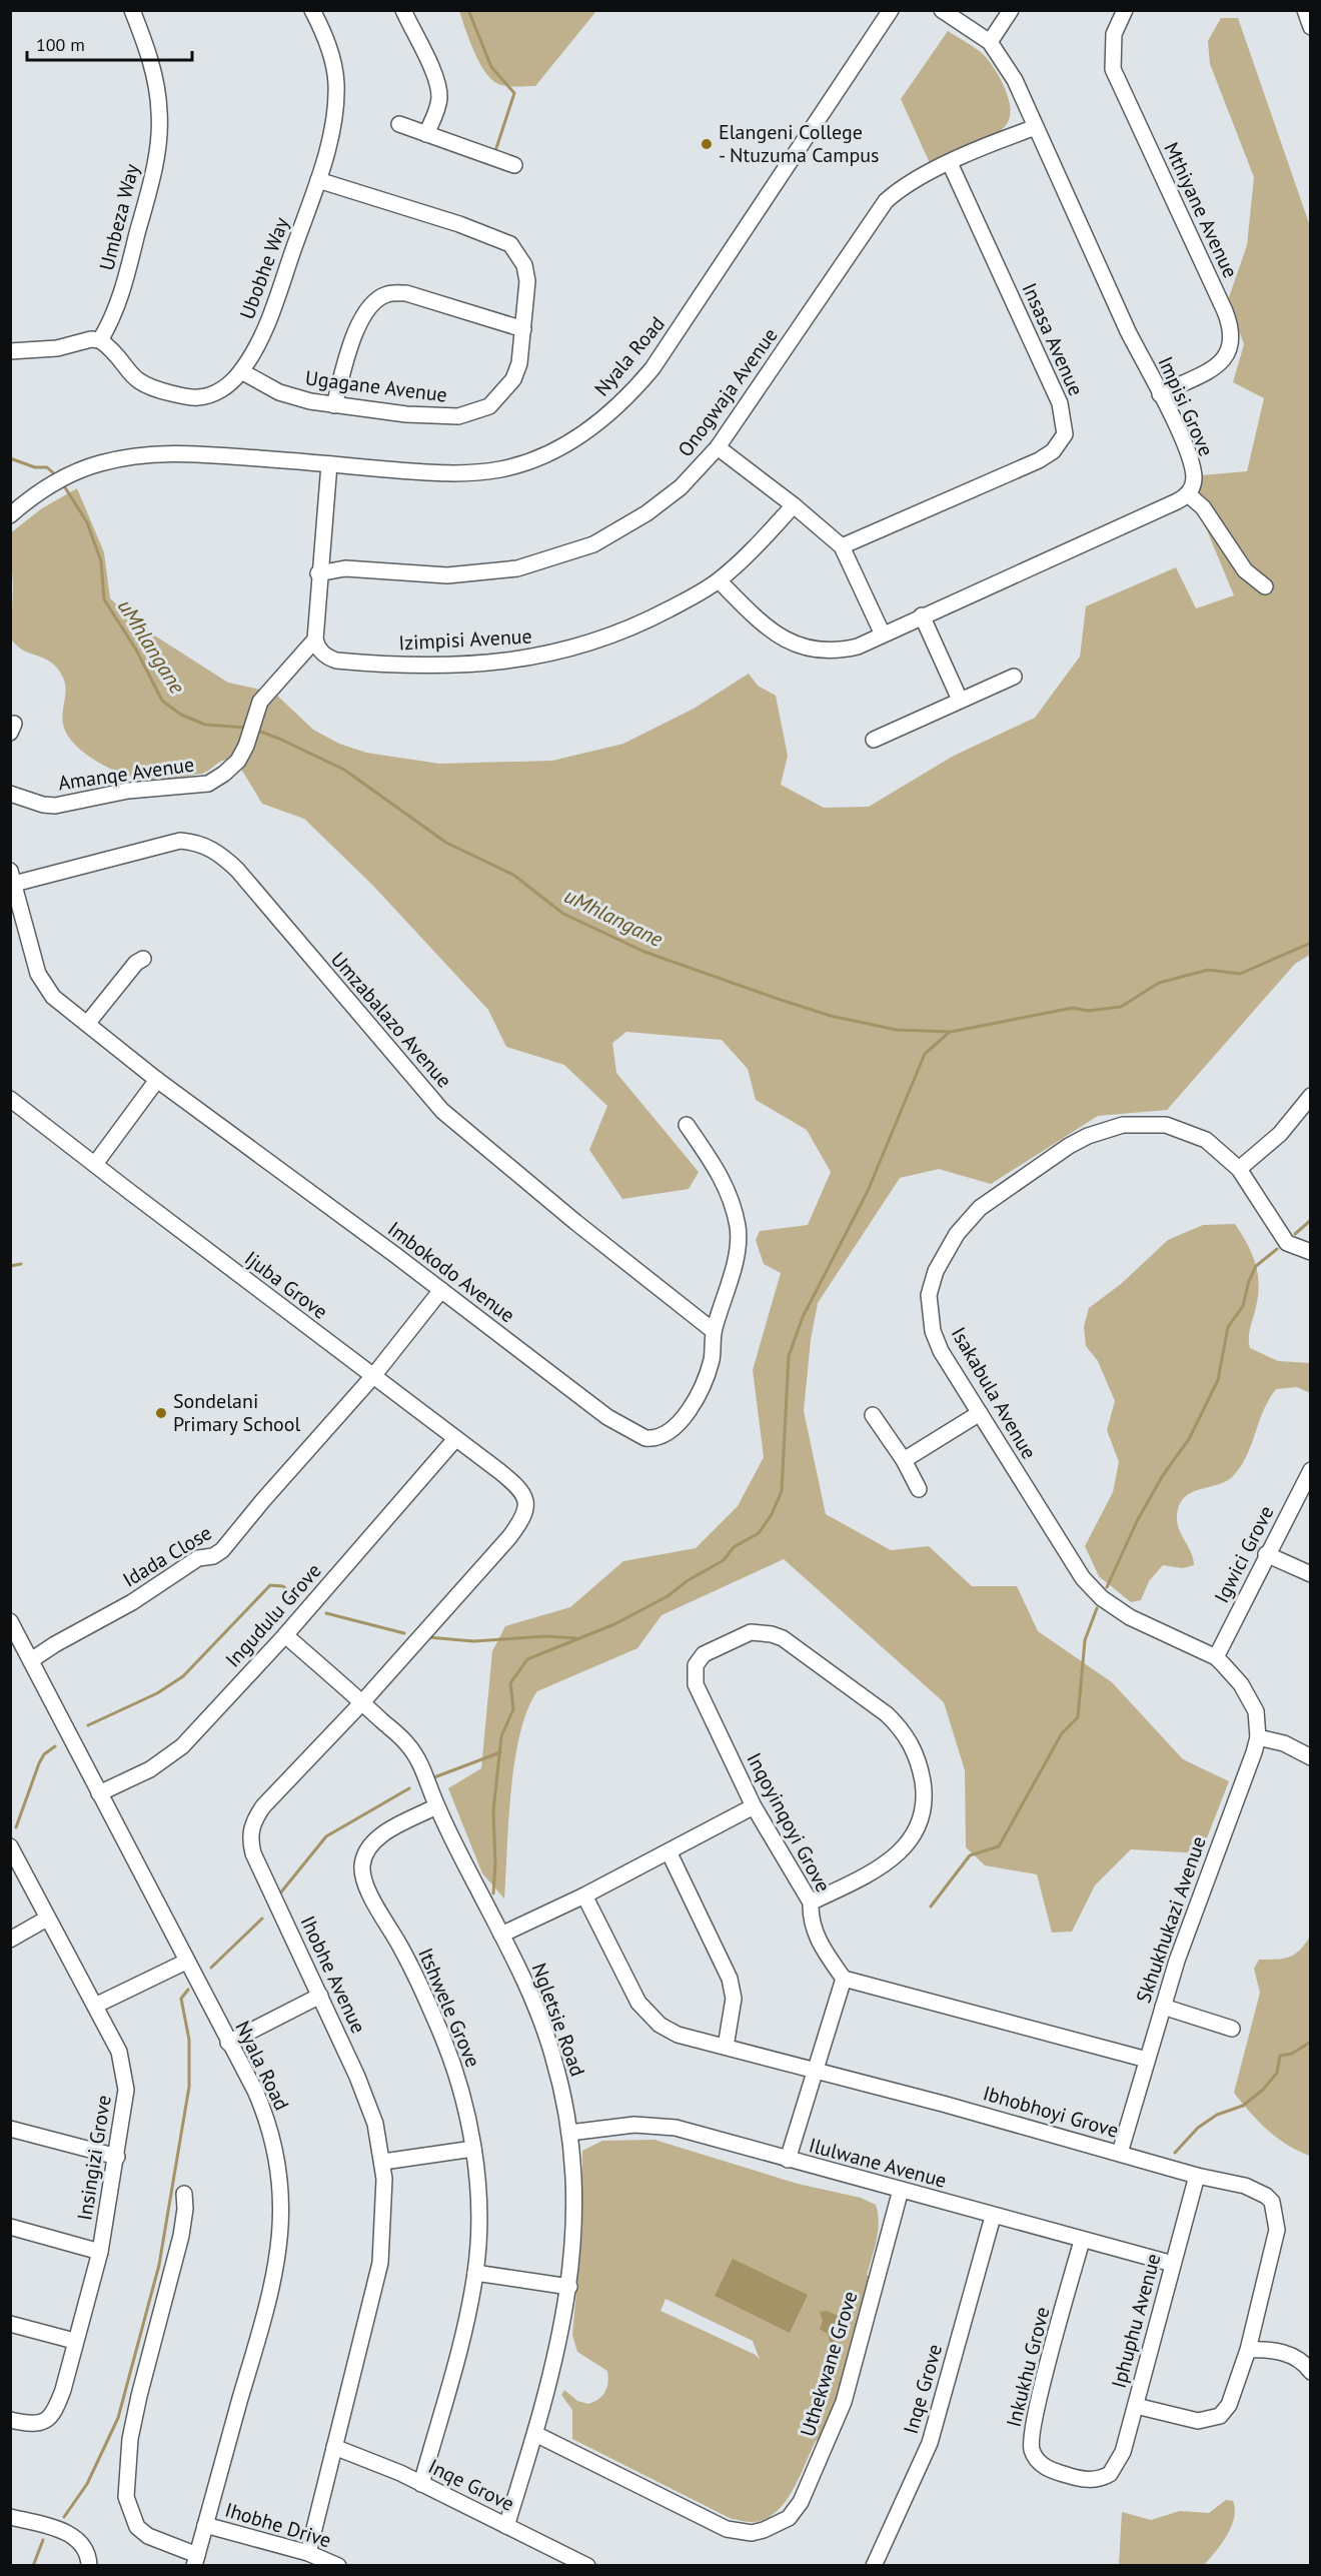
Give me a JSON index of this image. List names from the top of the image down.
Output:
{
  "streets": {
    "street": [
      "Mthiyane Avenue",
      "Umbeza Way",
      "Ubobhe Way",
      "Insasa Avenue",
      "Nyala Road",
      "Ugagane Avenue",
      "Onogwaja Avenue",
      "Impisi Grove",
      "Izimpisi Avenue",
      "Amanqe Avenue",
      "Umzabalazo Avenue",
      "Imbokodo Avenue",
      "Ijuba Grove",
      "Isakabula Avenue",
      "Igwici Grove",
      "Idada Close",
      "Ingudulu Grove",
      "Inqoyinqoyi Grove",
      "Skhukhukazi Avenue",
      "Ihobhe Avenue",
      "Itshwele Grove",
      "Ngletsie Road",
      "Ibhobhoyi Grove",
      "Insingizi Grove",
      "Ilulwane Avenue",
      "Iphuphu Avenue",
      "Uthekwane Grove",
      "Inkukhu Grove",
      "Inqe Grove",
      "Ihobhe Drive"
    ]
  },
  "crossings": [
    ["Mthiyane Avenue", "Impisi Grove"],
    ["Umbeza Way", "Ubobhe Way"],
    ["Ubobhe Way", "Ugagane Avenue"],
    ["Insasa Avenue", "Onogwaja Avenue"],
    ["Nyala Road", "Idada Close"],
    ["Nyala Road", "Ingudulu Grove"],
    ["Nyala Road", "Ihobhe Drive"],
    ["Onogwaja Avenue", "Impisi Grove"],
    ["Izimpisi Avenue", "Amanqe Avenue"],
    ["Umzabalazo Avenue", "Imbokodo Avenue"],
    ["Imbokodo Avenue", "Idada Close"],
    ["Ijuba Grove", "Idada Close"],
    ["Ijuba Grove", "Ingudulu Grove"],
    ["Ijuba Grove", "Ihobhe Avenue"],
    ["Isakabula Avenue", "Igwici Grove"],
    ["Isakabula Avenue", "Skhukhukazi Avenue"],
    ["Ingudulu Grove", "Ngletsie Road"],
    ["Skhukhukazi Avenue", "Ibhobhoyi Grove"],
    ["Ihobhe Avenue", "Ngletsie Road"],
    ["Ihobhe Avenue", "Inqe Grove"],
    ["Ihobhe Avenue", "Ihobhe Drive"],
    ["Itshwele Grove", "Ngletsie Road"],
    ["Itshwele Grove", "Inqe Grove"],
    ["Ngletsie Road", "Ilulwane Avenue"],
    ["Ngletsie Road", "Uthekwane Grove"],
    ["Ngletsie Road", "Inqe Grove"],
    ["Ibhobhoyi Grove", "Iphuphu Avenue"],
    ["Ilulwane Avenue", "Iphuphu Avenue"],
    ["Ilulwane Avenue", "Uthekwane Grove"],
    ["Ilulwane Avenue", "Inkukhu Grove"],
    ["Ilulwane Avenue", "Inqe Grove"],
    ["Iphuphu Avenue", "Inkukhu Grove"]
  ],
  "water": ["uMhlangane"],
  "places": ["Elangeni College - Ntuzuma Campus", "Sondelani Primary School"],
  "scale_bar": "100 m"
}
